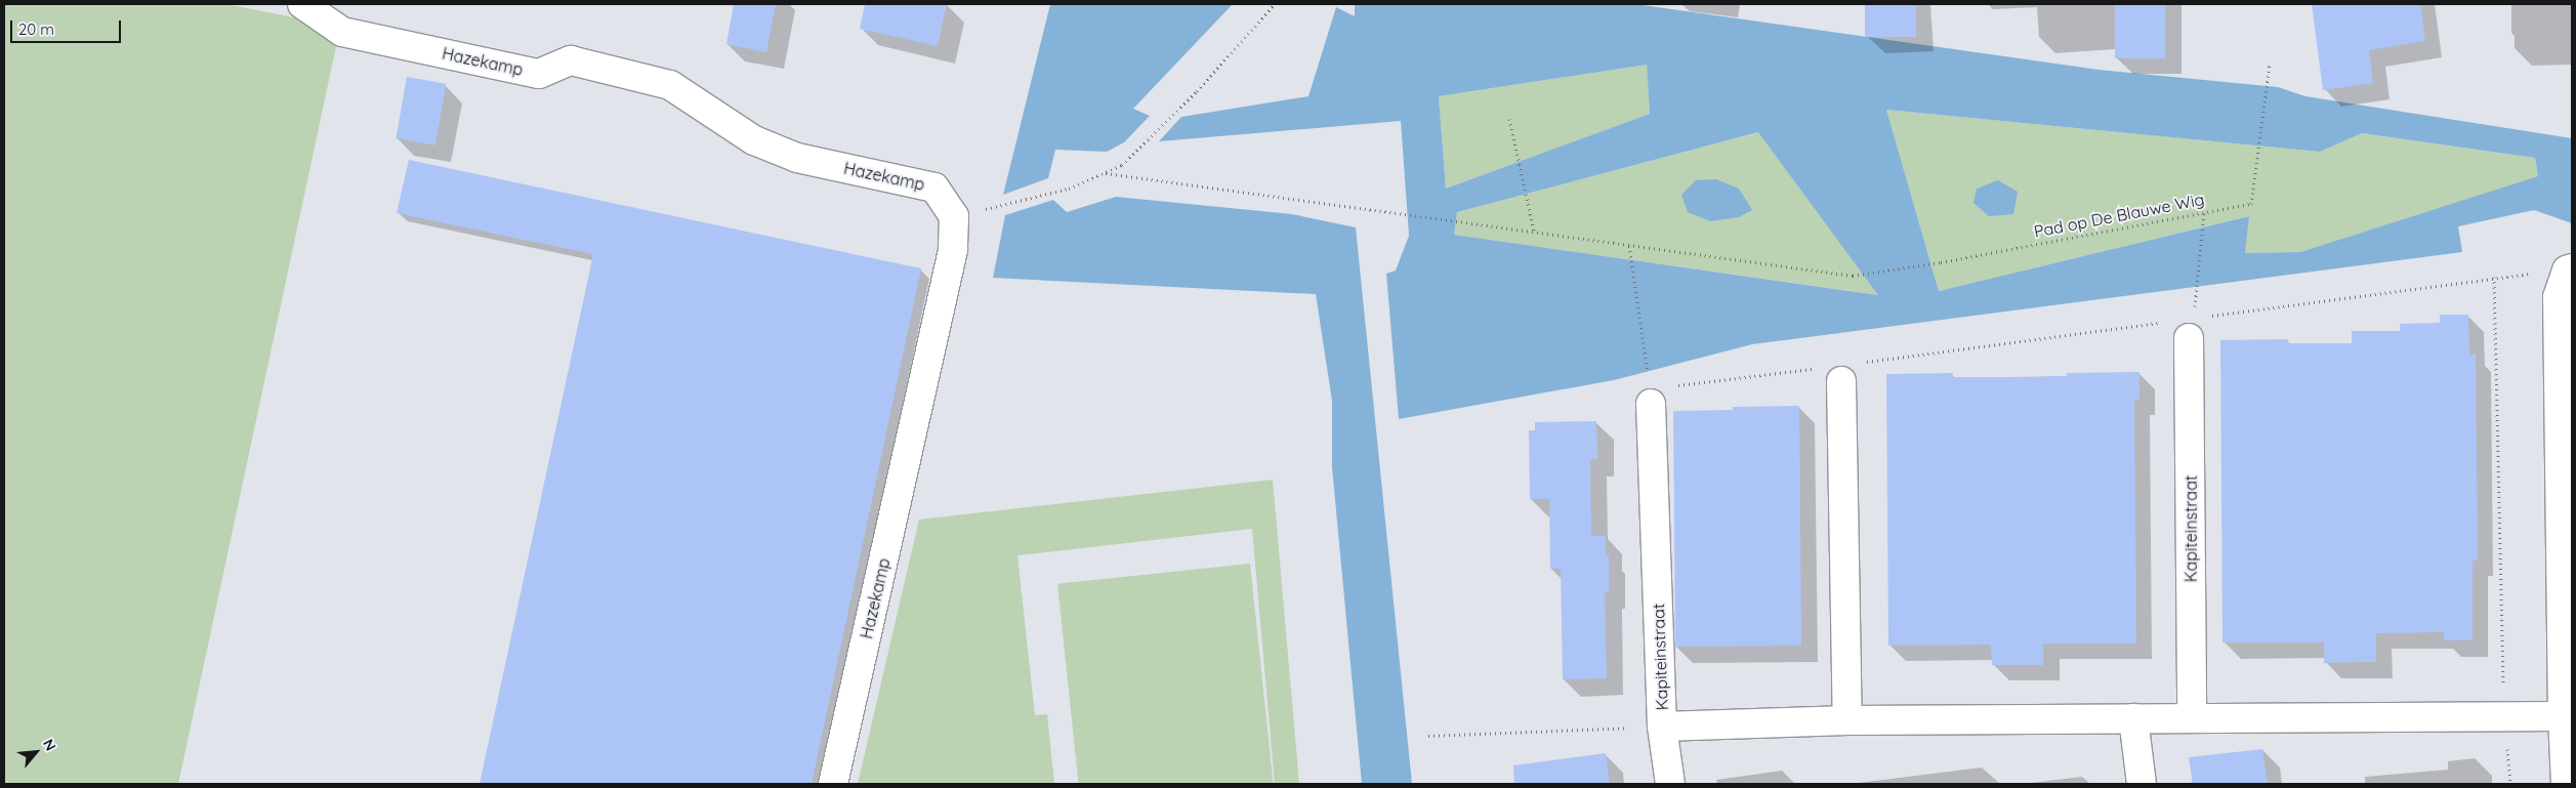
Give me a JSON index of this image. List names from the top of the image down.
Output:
{
  "streets": {
    "street": ["Hazekamp", "Kapiteinstraat"],
    "path": ["Pad op De Blauwe Wig"]
  },
  "scale_bar": "20 m",
  "north": "top right"
}
